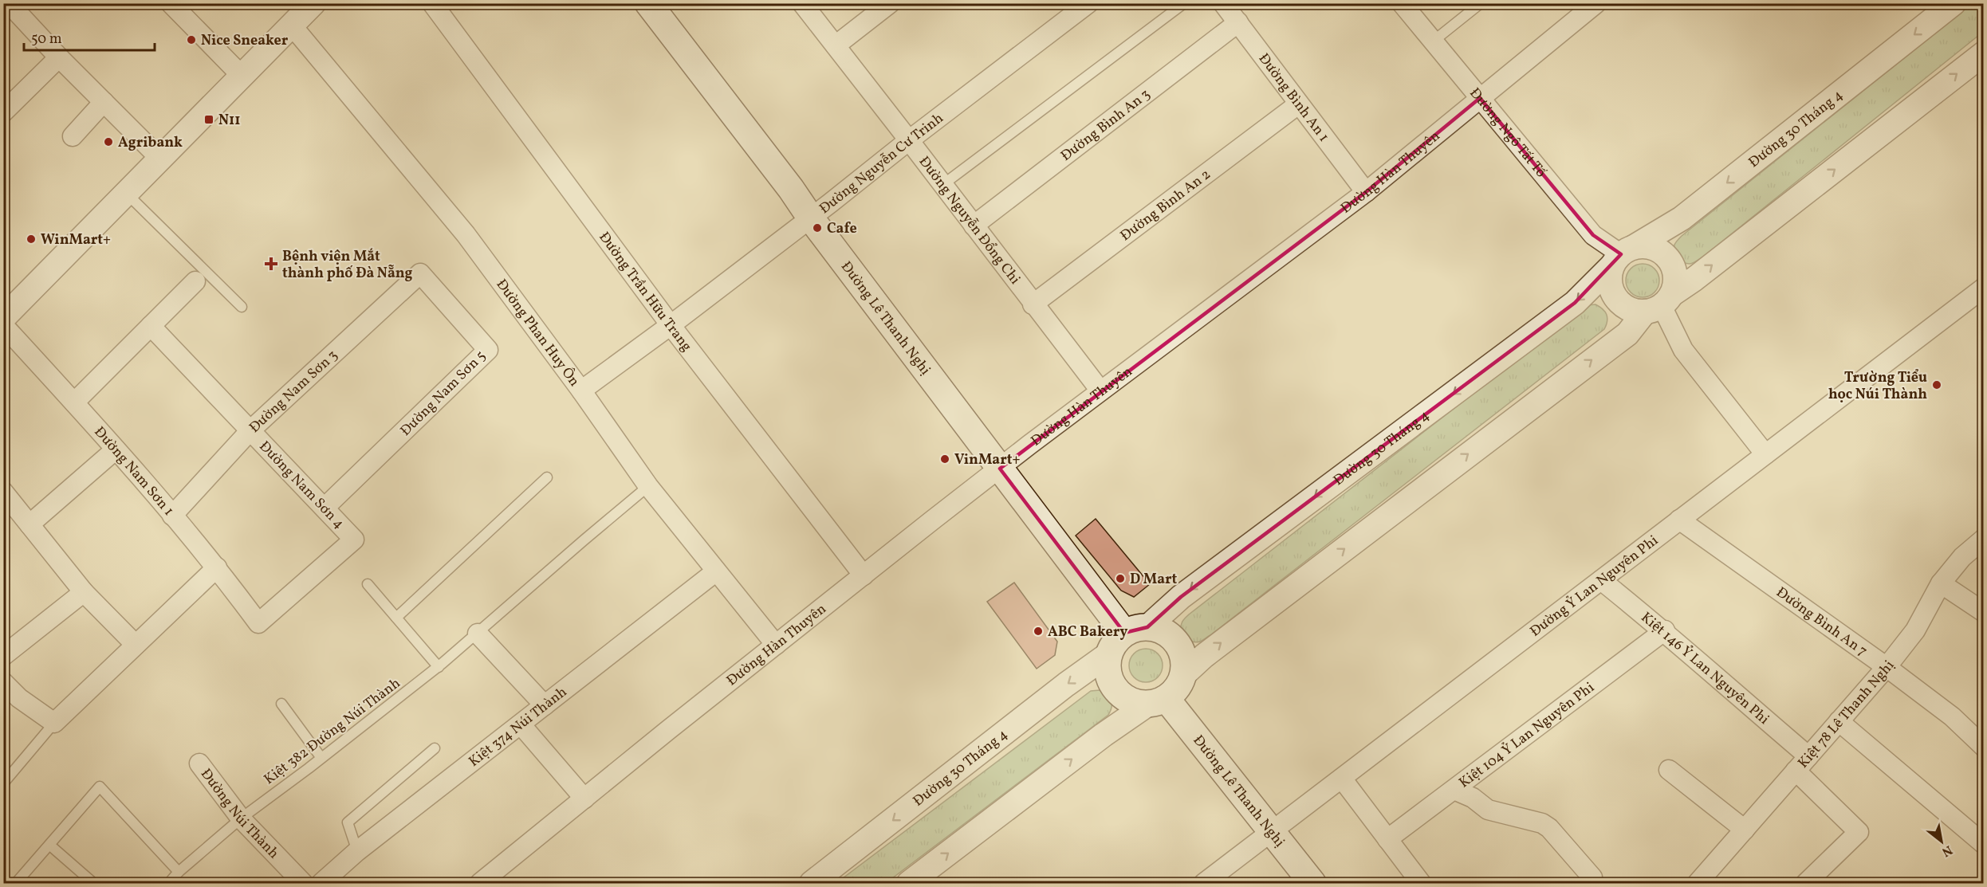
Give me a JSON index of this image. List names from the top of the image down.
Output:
{
  "streets": {
    "main road": ["Đường Lê Thanh Nghị"],
    "street": [
      "Đường Bình An 1",
      "Đường Bình An 3",
      "Đường 30 Tháng 4",
      "Đường Ngô Tất Tố",
      "Đường Nguyễn Cư Trinh",
      "Đường Hàn Thuyên",
      "Đường Bình An 2",
      "Đường Nguyễn Đổng Chi",
      "Đường Trần Hữu Trang",
      "Đường Phan Huy Ôn",
      "Đường Nam Sơn 3",
      "Đường Nam Sơn 5",
      "Đường Nam Sơn 1",
      "Đường Nam Sơn 4",
      "Đường Ỷ Lan Nguyên Phi",
      "Đường Bình An 7",
      "Kiệt 146 Ỷ Lan Nguyên Phi",
      "Kiệt 78 Lê Thanh Nghị",
      "Kiệt 374 Núi Thành",
      "Kiệt 104 Ỷ Lan Nguyên Phi",
      "Đường Núi Thành"
    ],
    "lane": ["Kiệt 382 Đường Núi Thành"]
  },
  "crossings": [
    ["Đường Bình An 1", "Đường Bình An 3"],
    ["Đường Bình An 1", "Đường Hàn Thuyên"],
    ["Đường Bình An 1", "Đường Bình An 2"],
    ["Đường Bình An 3", "Đường Nguyễn Đổng Chi"],
    ["Đường 30 Tháng 4", "Đường Ngô Tất Tố"],
    ["Đường 30 Tháng 4", "Đường Lê Thanh Nghị"],
    ["Đường Ngô Tất Tố", "Đường Hàn Thuyên"],
    ["Đường Nguyễn Cư Trinh", "Đường Nguyễn Đổng Chi"],
    ["Đường Nguyễn Cư Trinh", "Đường Trần Hữu Trang"],
    ["Đường Nguyễn Cư Trinh", "Đường Lê Thanh Nghị"],
    ["Đường Nguyễn Cư Trinh", "Đường Phan Huy Ôn"],
    ["Đường Hàn Thuyên", "Đường Nguyễn Đổng Chi"],
    ["Đường Hàn Thuyên", "Đường Trần Hữu Trang"],
    ["Đường Hàn Thuyên", "Đường Lê Thanh Nghị"],
    ["Đường Hàn Thuyên", "Đường Phan Huy Ôn"],
    ["Đường Bình An 2", "Đường Nguyễn Đổng Chi"],
    ["Đường Lê Thanh Nghị", "Đường Ỷ Lan Nguyên Phi"],
    ["Đường Phan Huy Ôn", "Kiệt 374 Núi Thành"],
    ["Đường Phan Huy Ôn", "Kiệt 382 Đường Núi Thành"],
    ["Đường Nam Sơn 3", "Đường Nam Sơn 5"],
    ["Đường Nam Sơn 3", "Đường Nam Sơn 1"],
    ["Đường Nam Sơn 3", "Đường Nam Sơn 4"],
    ["Đường Nam Sơn 5", "Đường Nam Sơn 4"],
    ["Đường Nam Sơn 1", "Đường Nam Sơn 4"],
    ["Đường Ỷ Lan Nguyên Phi", "Đường Bình An 7"],
    ["Đường Ỷ Lan Nguyên Phi", "Kiệt 146 Ỷ Lan Nguyên Phi"],
    ["Đường Bình An 7", "Kiệt 78 Lê Thanh Nghị"],
    ["Kiệt 146 Ỷ Lan Nguyên Phi", "Kiệt 78 Lê Thanh Nghị"],
    ["Kiệt 146 Ỷ Lan Nguyên Phi", "Kiệt 104 Ỷ Lan Nguyên Phi"],
    ["Kiệt 382 Đường Núi Thành", "Đường Núi Thành"]
  ],
  "places": {
    "other": [
      "Nice Sneaker",
      "Agribank",
      "Cafe",
      "WinMart+",
      "Trường Tiểu học Núi Thành",
      "VinMart+",
      "D Mart",
      "ABC Bakery"
    ],
    "transit": ["N11"],
    "health": ["Bệnh viện Mắt thành phố Đà Nẵng"]
  },
  "scale_bar": "50 m",
  "north": "bottom right"
}
